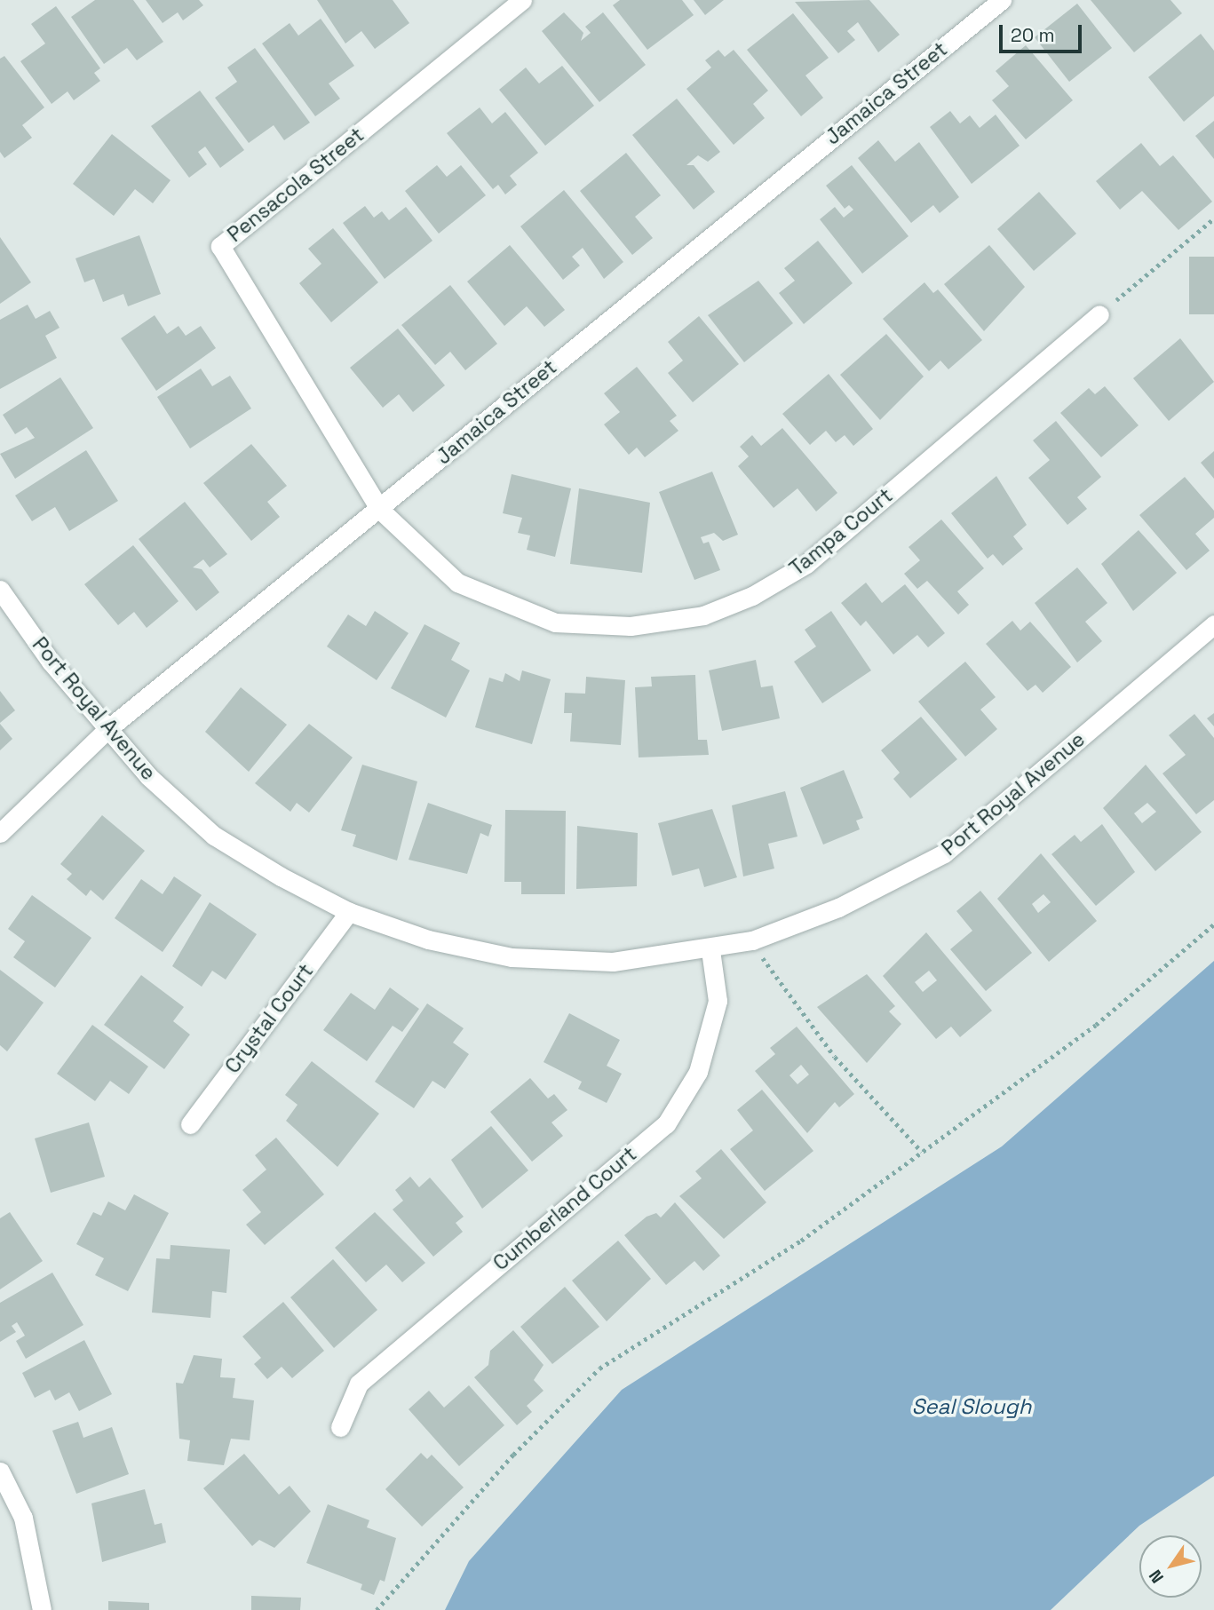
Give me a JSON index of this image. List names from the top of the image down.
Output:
{
  "streets": {
    "street": [
      "Jamaica Street",
      "Pensacola Street",
      "Tampa Court",
      "Port Royal Avenue",
      "Crystal Court",
      "Cumberland Court"
    ]
  },
  "crossings": [
    ["Jamaica Street", "Pensacola Street"],
    ["Jamaica Street", "Tampa Court"],
    ["Jamaica Street", "Port Royal Avenue"],
    ["Pensacola Street", "Tampa Court"],
    ["Port Royal Avenue", "Crystal Court"],
    ["Port Royal Avenue", "Cumberland Court"]
  ],
  "water": ["Seal Slough"],
  "scale_bar": "20 m",
  "north": "bottom left"
}
